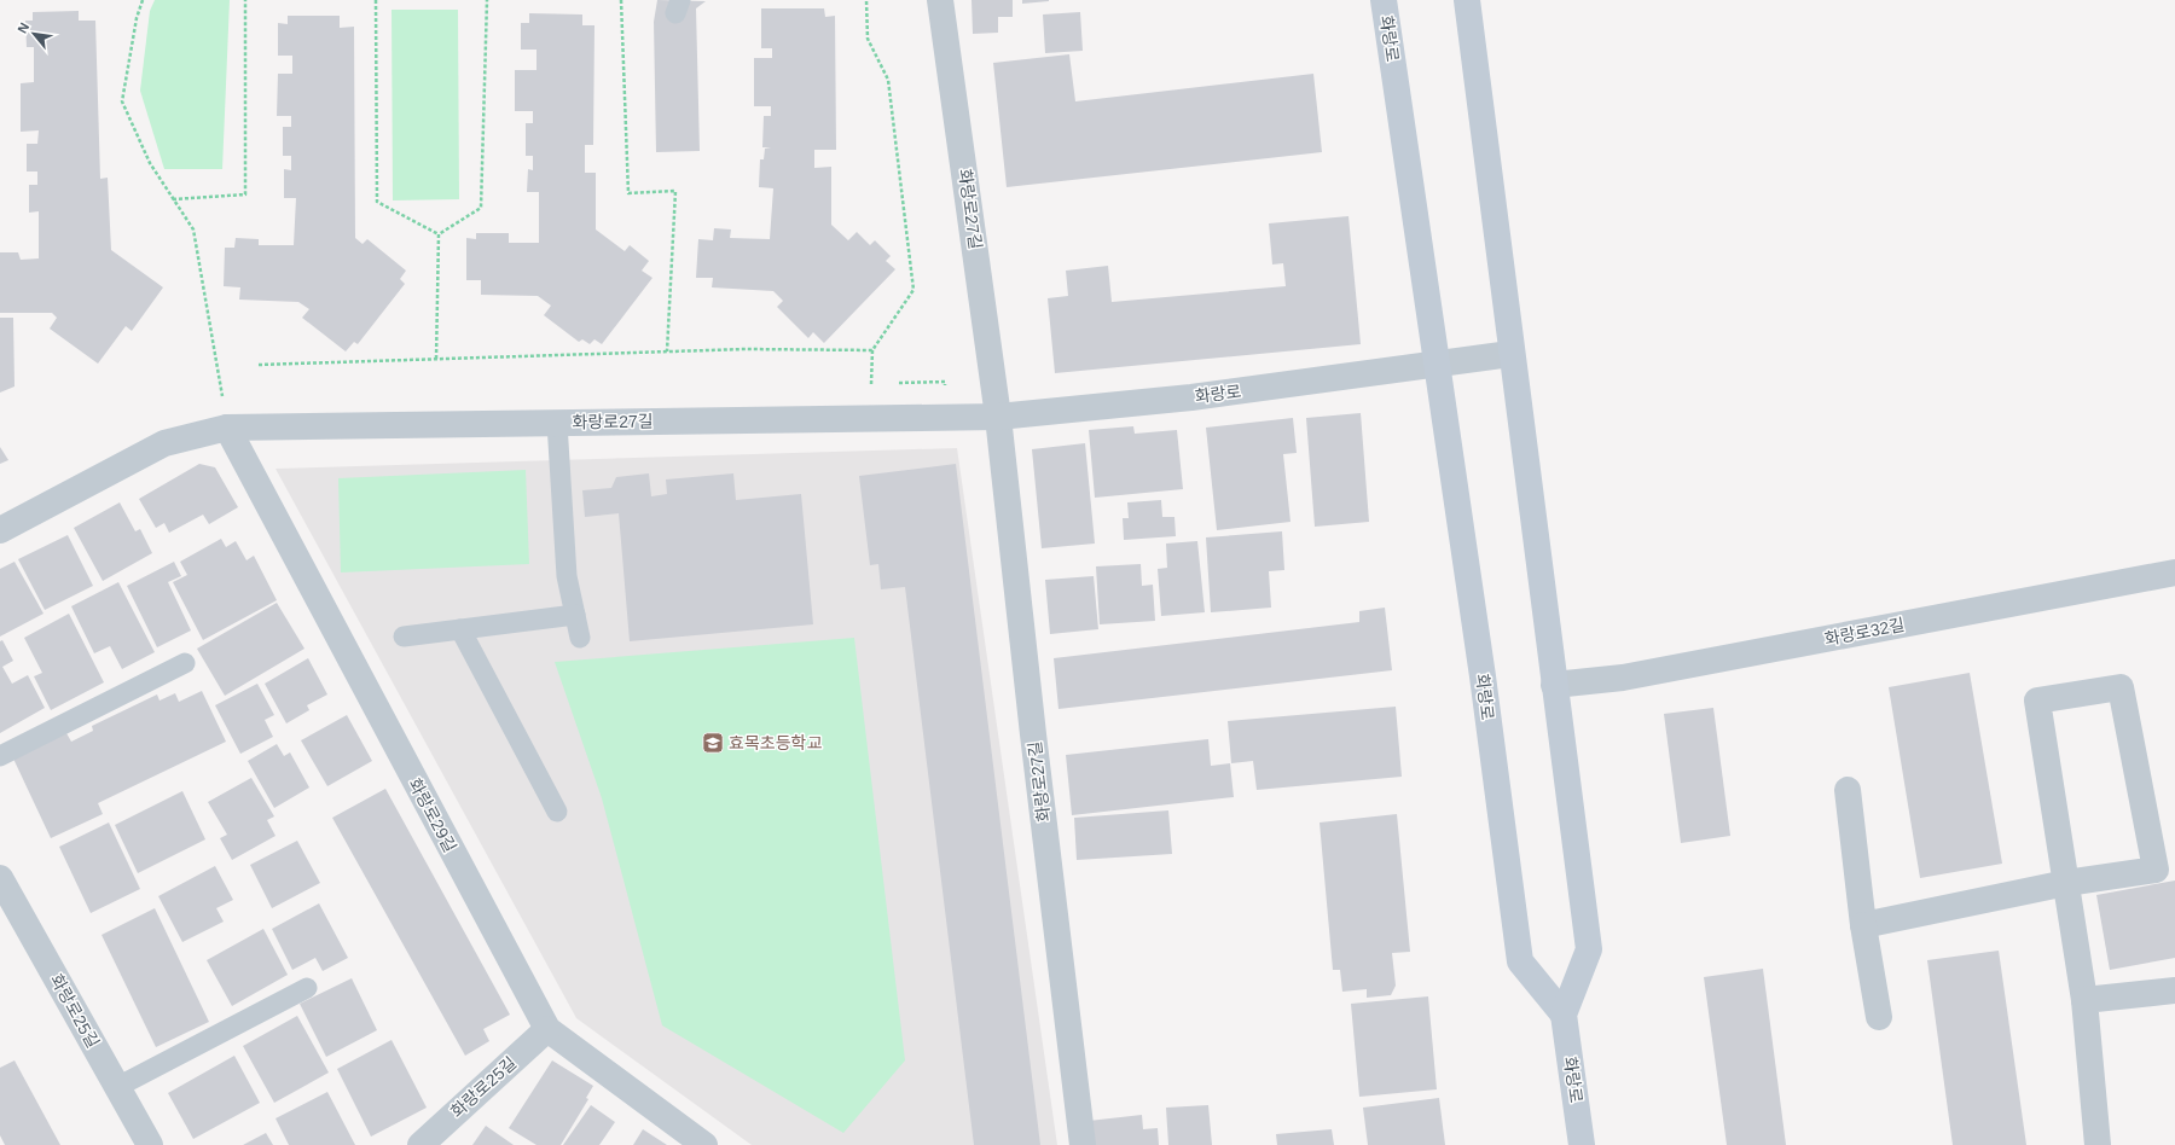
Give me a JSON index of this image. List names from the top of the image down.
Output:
{
  "streets": {
    "main road": ["화랑로"],
    "street": [
      "화랑로27길",
      "화랑로32길",
      "화랑로29길",
      "화랑로25길"
    ]
  },
  "crossings": [
    ["화랑로", "화랑로27길"],
    ["화랑로", "화랑로32길"],
    ["화랑로27길", "화랑로29길"],
    ["화랑로29길", "화랑로25길"]
  ],
  "places": {
    "school or university": ["효목초등학교"]
  },
  "north": "top left"
}
